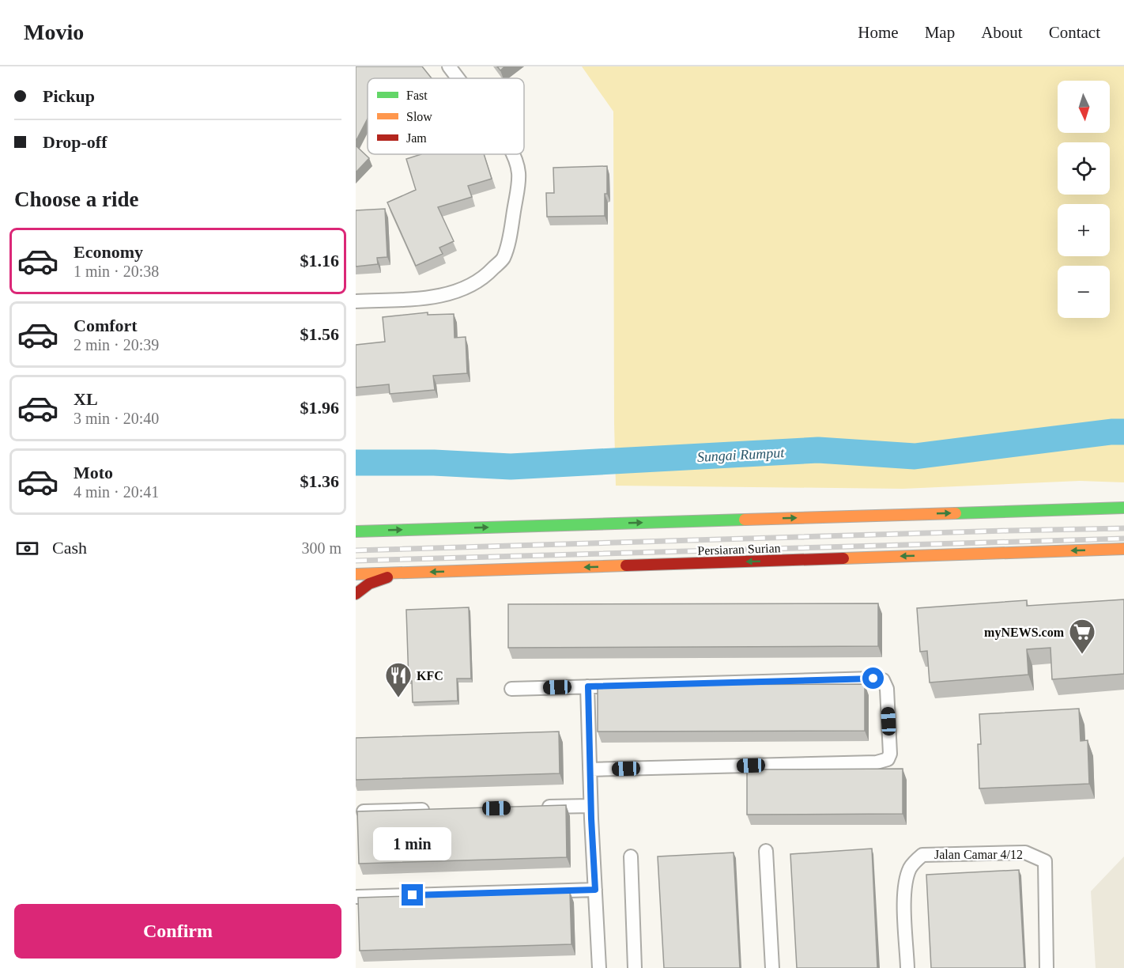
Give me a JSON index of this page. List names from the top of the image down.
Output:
{
  "streets": {
    "main road": ["Persiaran Surian"],
    "street": ["Jalan Camar 4/12"]
  },
  "water": ["Sungai Rumput"],
  "places": {
    "supermarket": ["myNEWS.com"],
    "restaurant": ["KFC"]
  },
  "legend": ["Fast", "Slow", "Jam"],
  "north": "bottom",
  "page": {
    "header": "Movio",
    "nav": [
      "Home",
      "Map",
      "About",
      "Contact"
    ],
    "banner": ["Pickup", "Drop-off"],
    "map_buttons": ["+", "−"],
    "heading": "Choose a ride",
    "list": [
      {
        "name": "Economy",
        "note": "1 min · 20:38",
        "value": "$1.16"
      },
      {
        "name": "Comfort",
        "note": "2 min · 20:39",
        "value": "$1.56"
      },
      {
        "name": "XL",
        "note": "3 min · 20:40",
        "value": "$1.96"
      },
      {
        "name": "Moto",
        "note": "4 min · 20:41",
        "value": "$1.36"
      }
    ],
    "pay": ["Cash", "300 m"],
    "bubble": "1 min",
    "buttons": "Confirm"
  }
}
